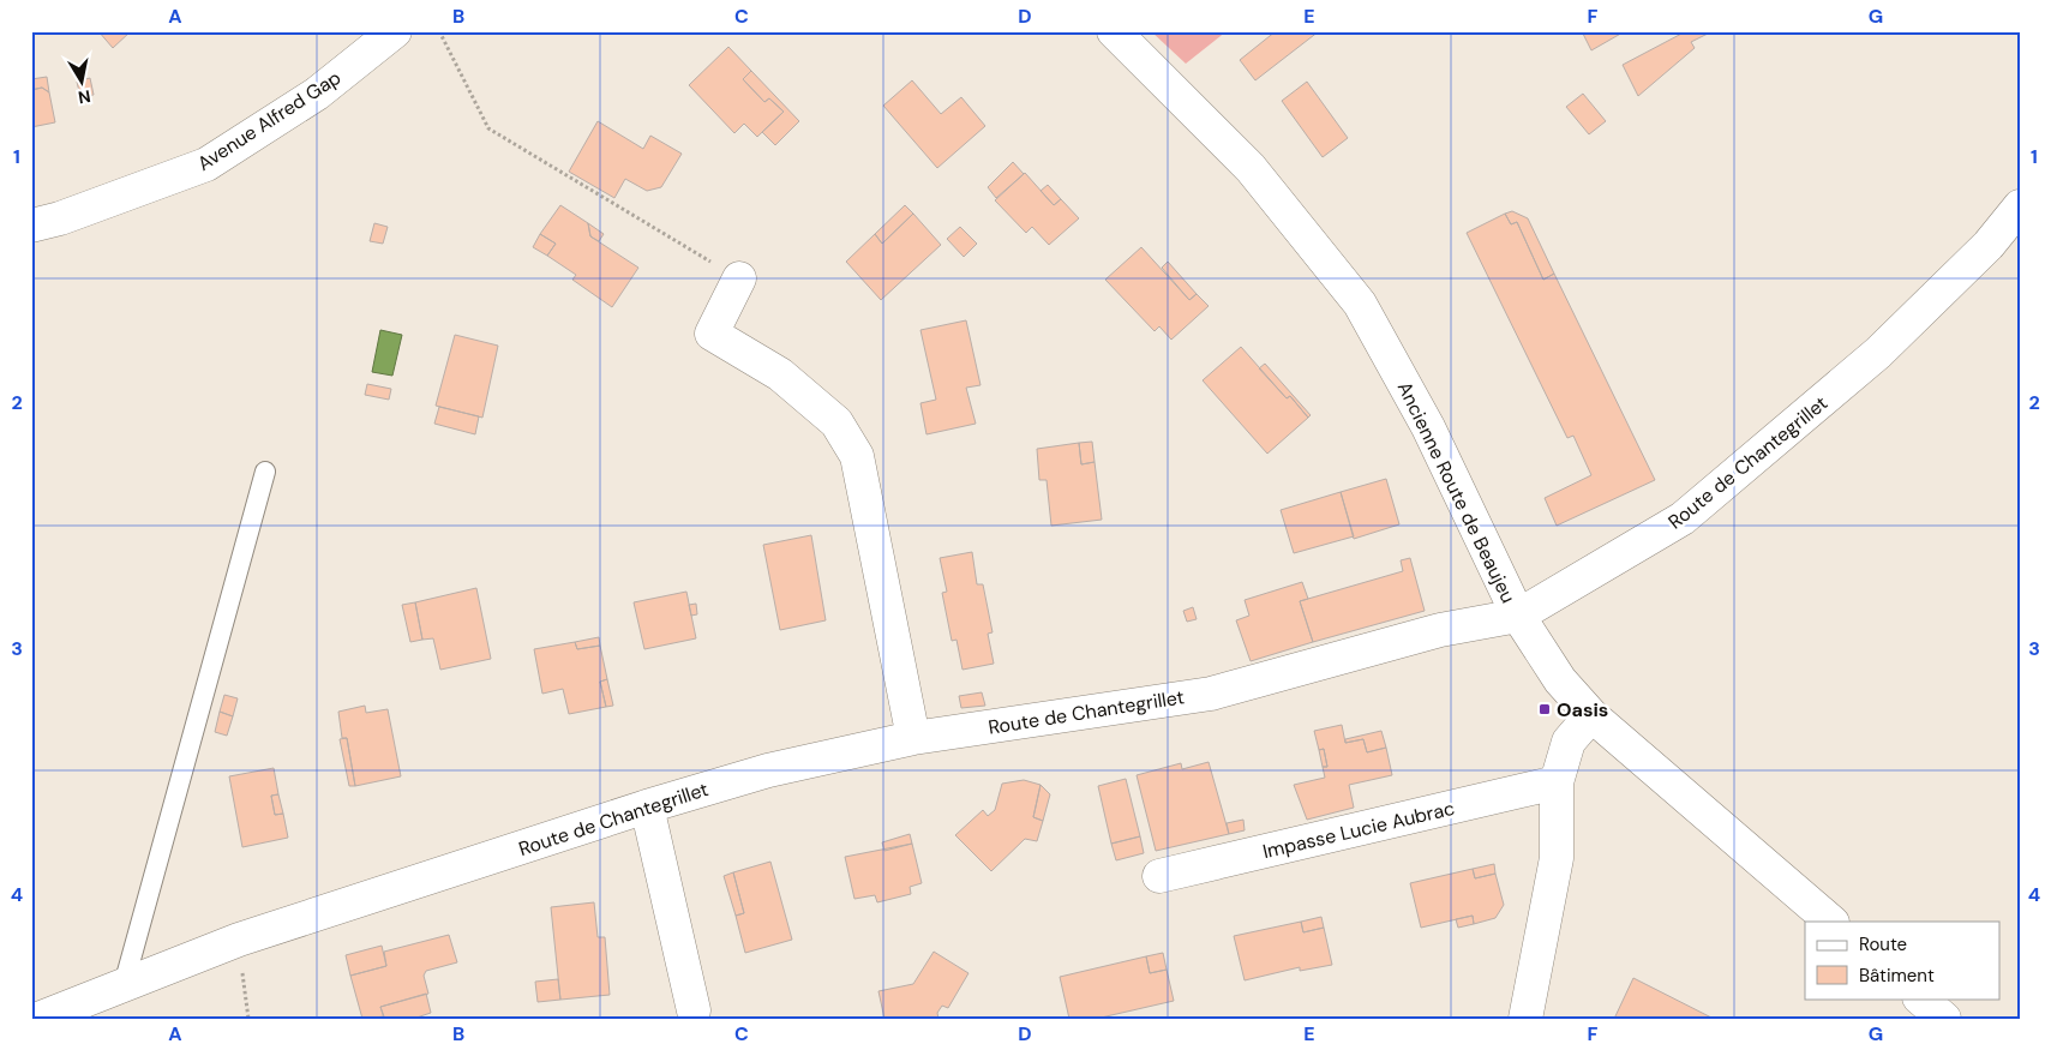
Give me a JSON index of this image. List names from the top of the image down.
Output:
{
  "streets": {
    "street": [
      "Avenue Alfred Gap",
      "Route de Chantegrillet",
      "Ancienne Route de Beaujeu",
      "Impasse Lucie Aubrac"
    ]
  },
  "crossings": [
    ["Route de Chantegrillet", "Ancienne Route de Beaujeu"]
  ],
  "places": {
    "transit": ["Oasis"]
  },
  "legend": ["Route", "Bâtiment"],
  "north": "bottom",
  "grid": {
    "columns": [
      "A",
      "B",
      "C",
      "D",
      "E",
      "F",
      "G"
    ],
    "rows": [
      "1",
      "2",
      "3",
      "4"
    ]
  }
}
